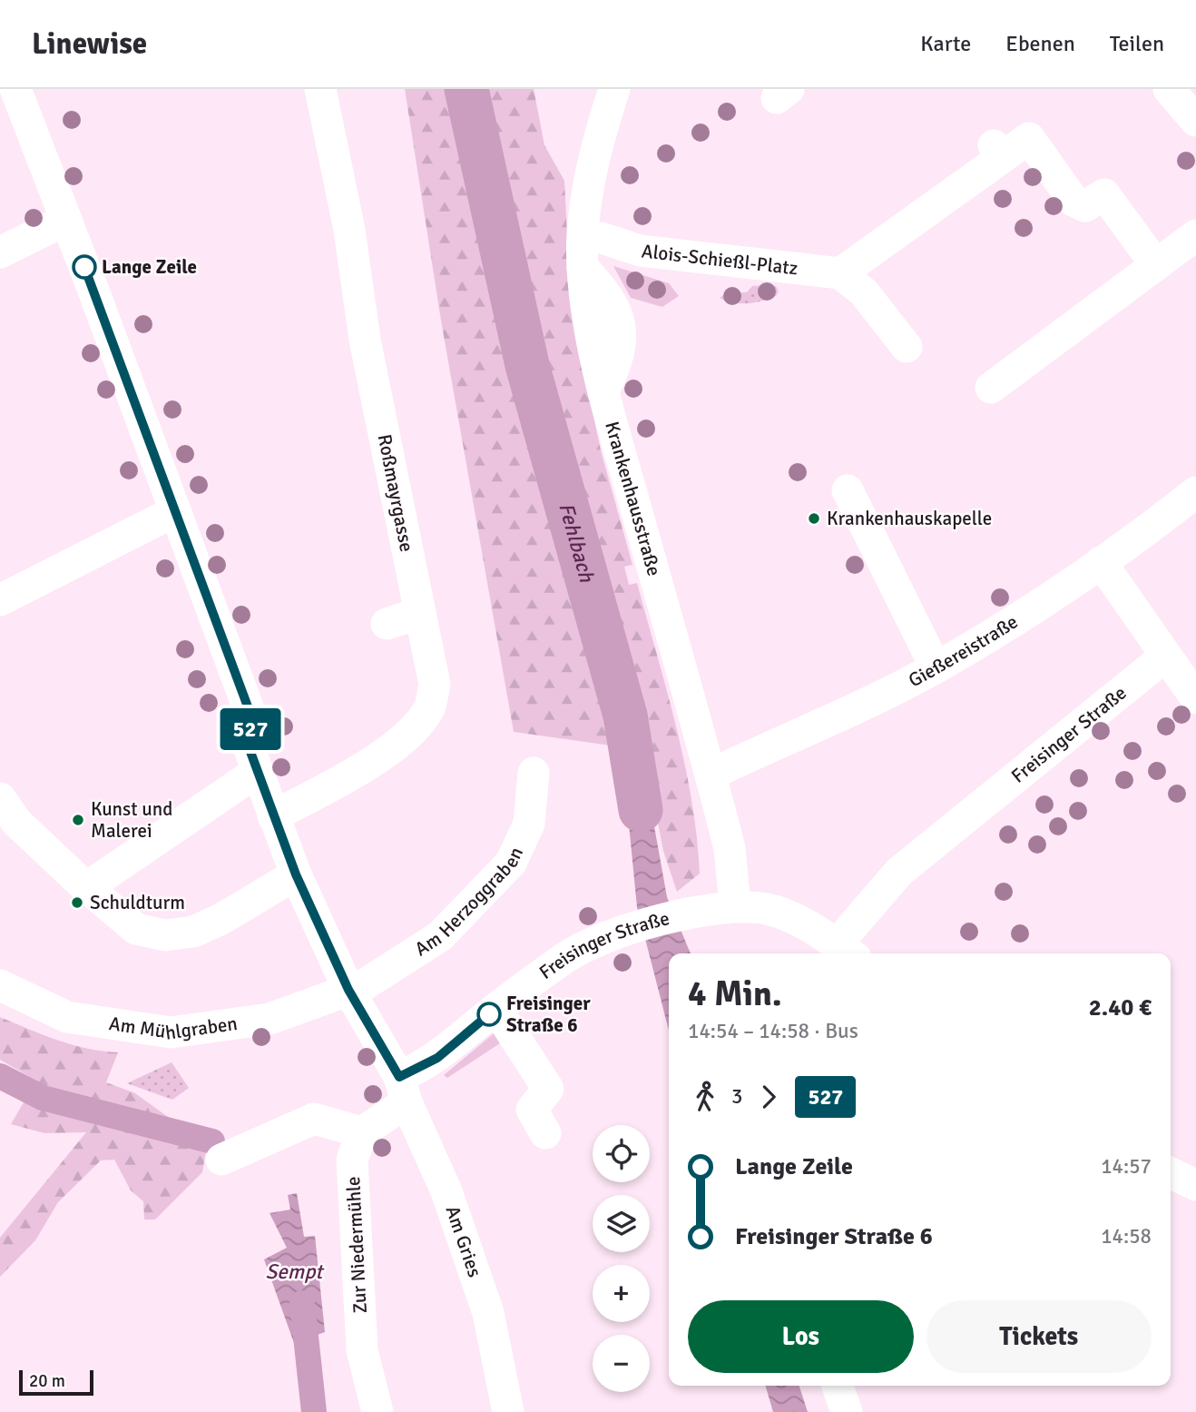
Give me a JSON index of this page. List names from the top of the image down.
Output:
{
  "streets": {
    "street": [
      "Alois-Schießl-Platz",
      "Roßmayrgasse",
      "Krankenhausstraße",
      "Gießereistraße",
      "Freisinger Straße",
      "Am Herzoggraben",
      "Am Mühlgraben",
      "Am Gries",
      "Zur Niedermühle"
    ]
  },
  "crossings": [
    ["Krankenhausstraße", "Gießereistraße"],
    ["Krankenhausstraße", "Freisinger Straße"],
    ["Freisinger Straße", "Am Gries"],
    ["Am Herzoggraben", "Am Mühlgraben"]
  ],
  "water": ["Fehlbach", "Sempt"],
  "places": [
    "Lange Zeile",
    "Krankenhauskapelle",
    "Kunst und Malerei",
    "Schuldturm",
    "Freisinger Straße 6"
  ],
  "lines": ["bus line 527"],
  "scale_bar": "20 m",
  "page": {
    "header": "Linewise",
    "nav": ["Karte", "Ebenen", "Teilen"],
    "on_map": "527",
    "heading": ["4 Min.", "14:54 – 14:58 · Bus", "2.40 €"],
    "legs": ["3", "527"],
    "map_buttons": ["+", "−"],
    "list": [
      {
        "name": "Lange Zeile",
        "value": "14:57"
      },
      {
        "name": "Freisinger Straße 6",
        "value": "14:58"
      }
    ],
    "buttons": ["Los", "Tickets"],
    "scale": "20 m"
  }
}
